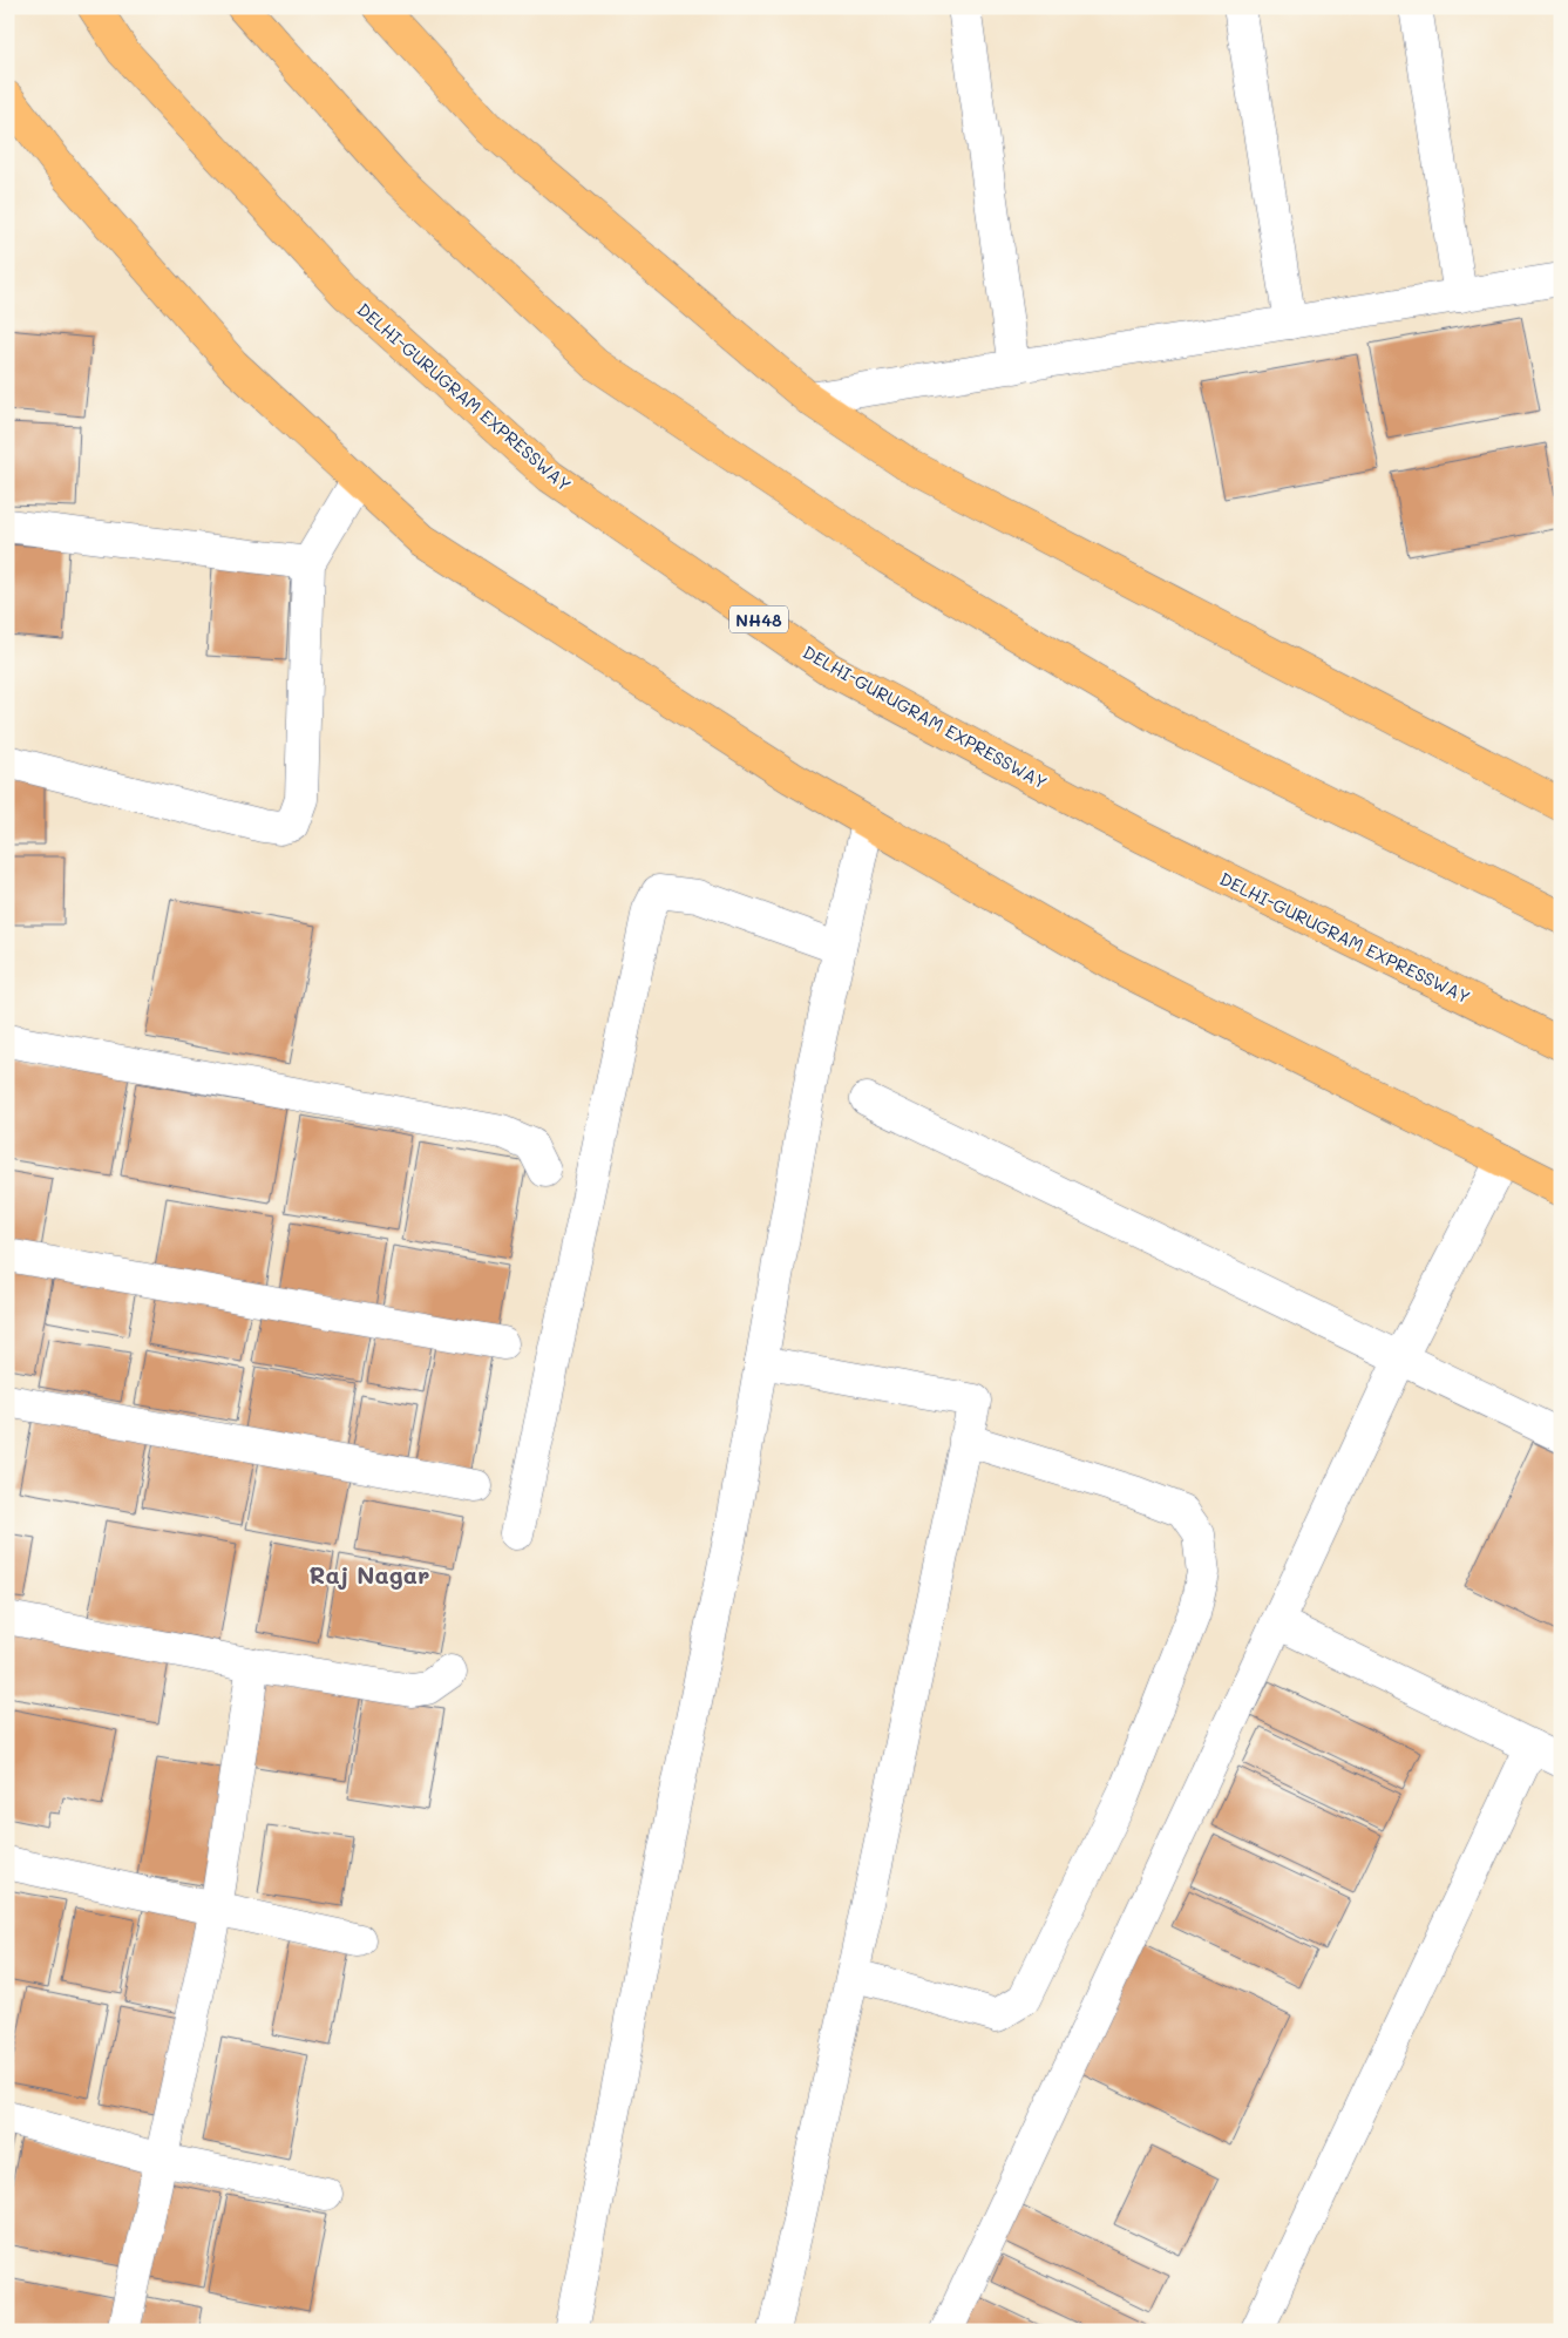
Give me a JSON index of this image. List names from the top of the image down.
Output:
{
  "streets": {
    "main road": ["DELHI-GURUGRAM EXPRESSWAY", "NH48"]
  },
  "districts": ["Raj Nagar"]
}
